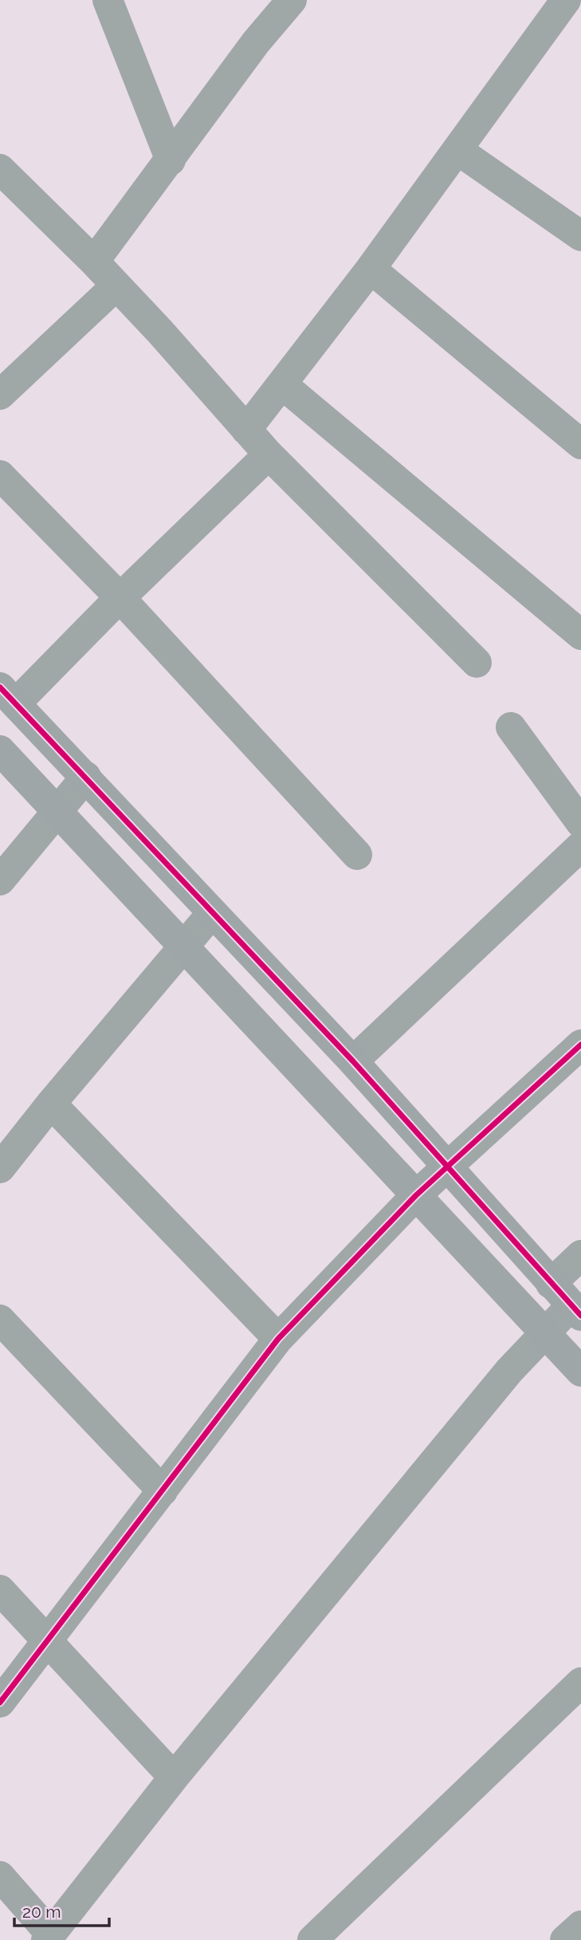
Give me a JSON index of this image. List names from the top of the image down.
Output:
{
  "scale_bar": "20 m"
}
